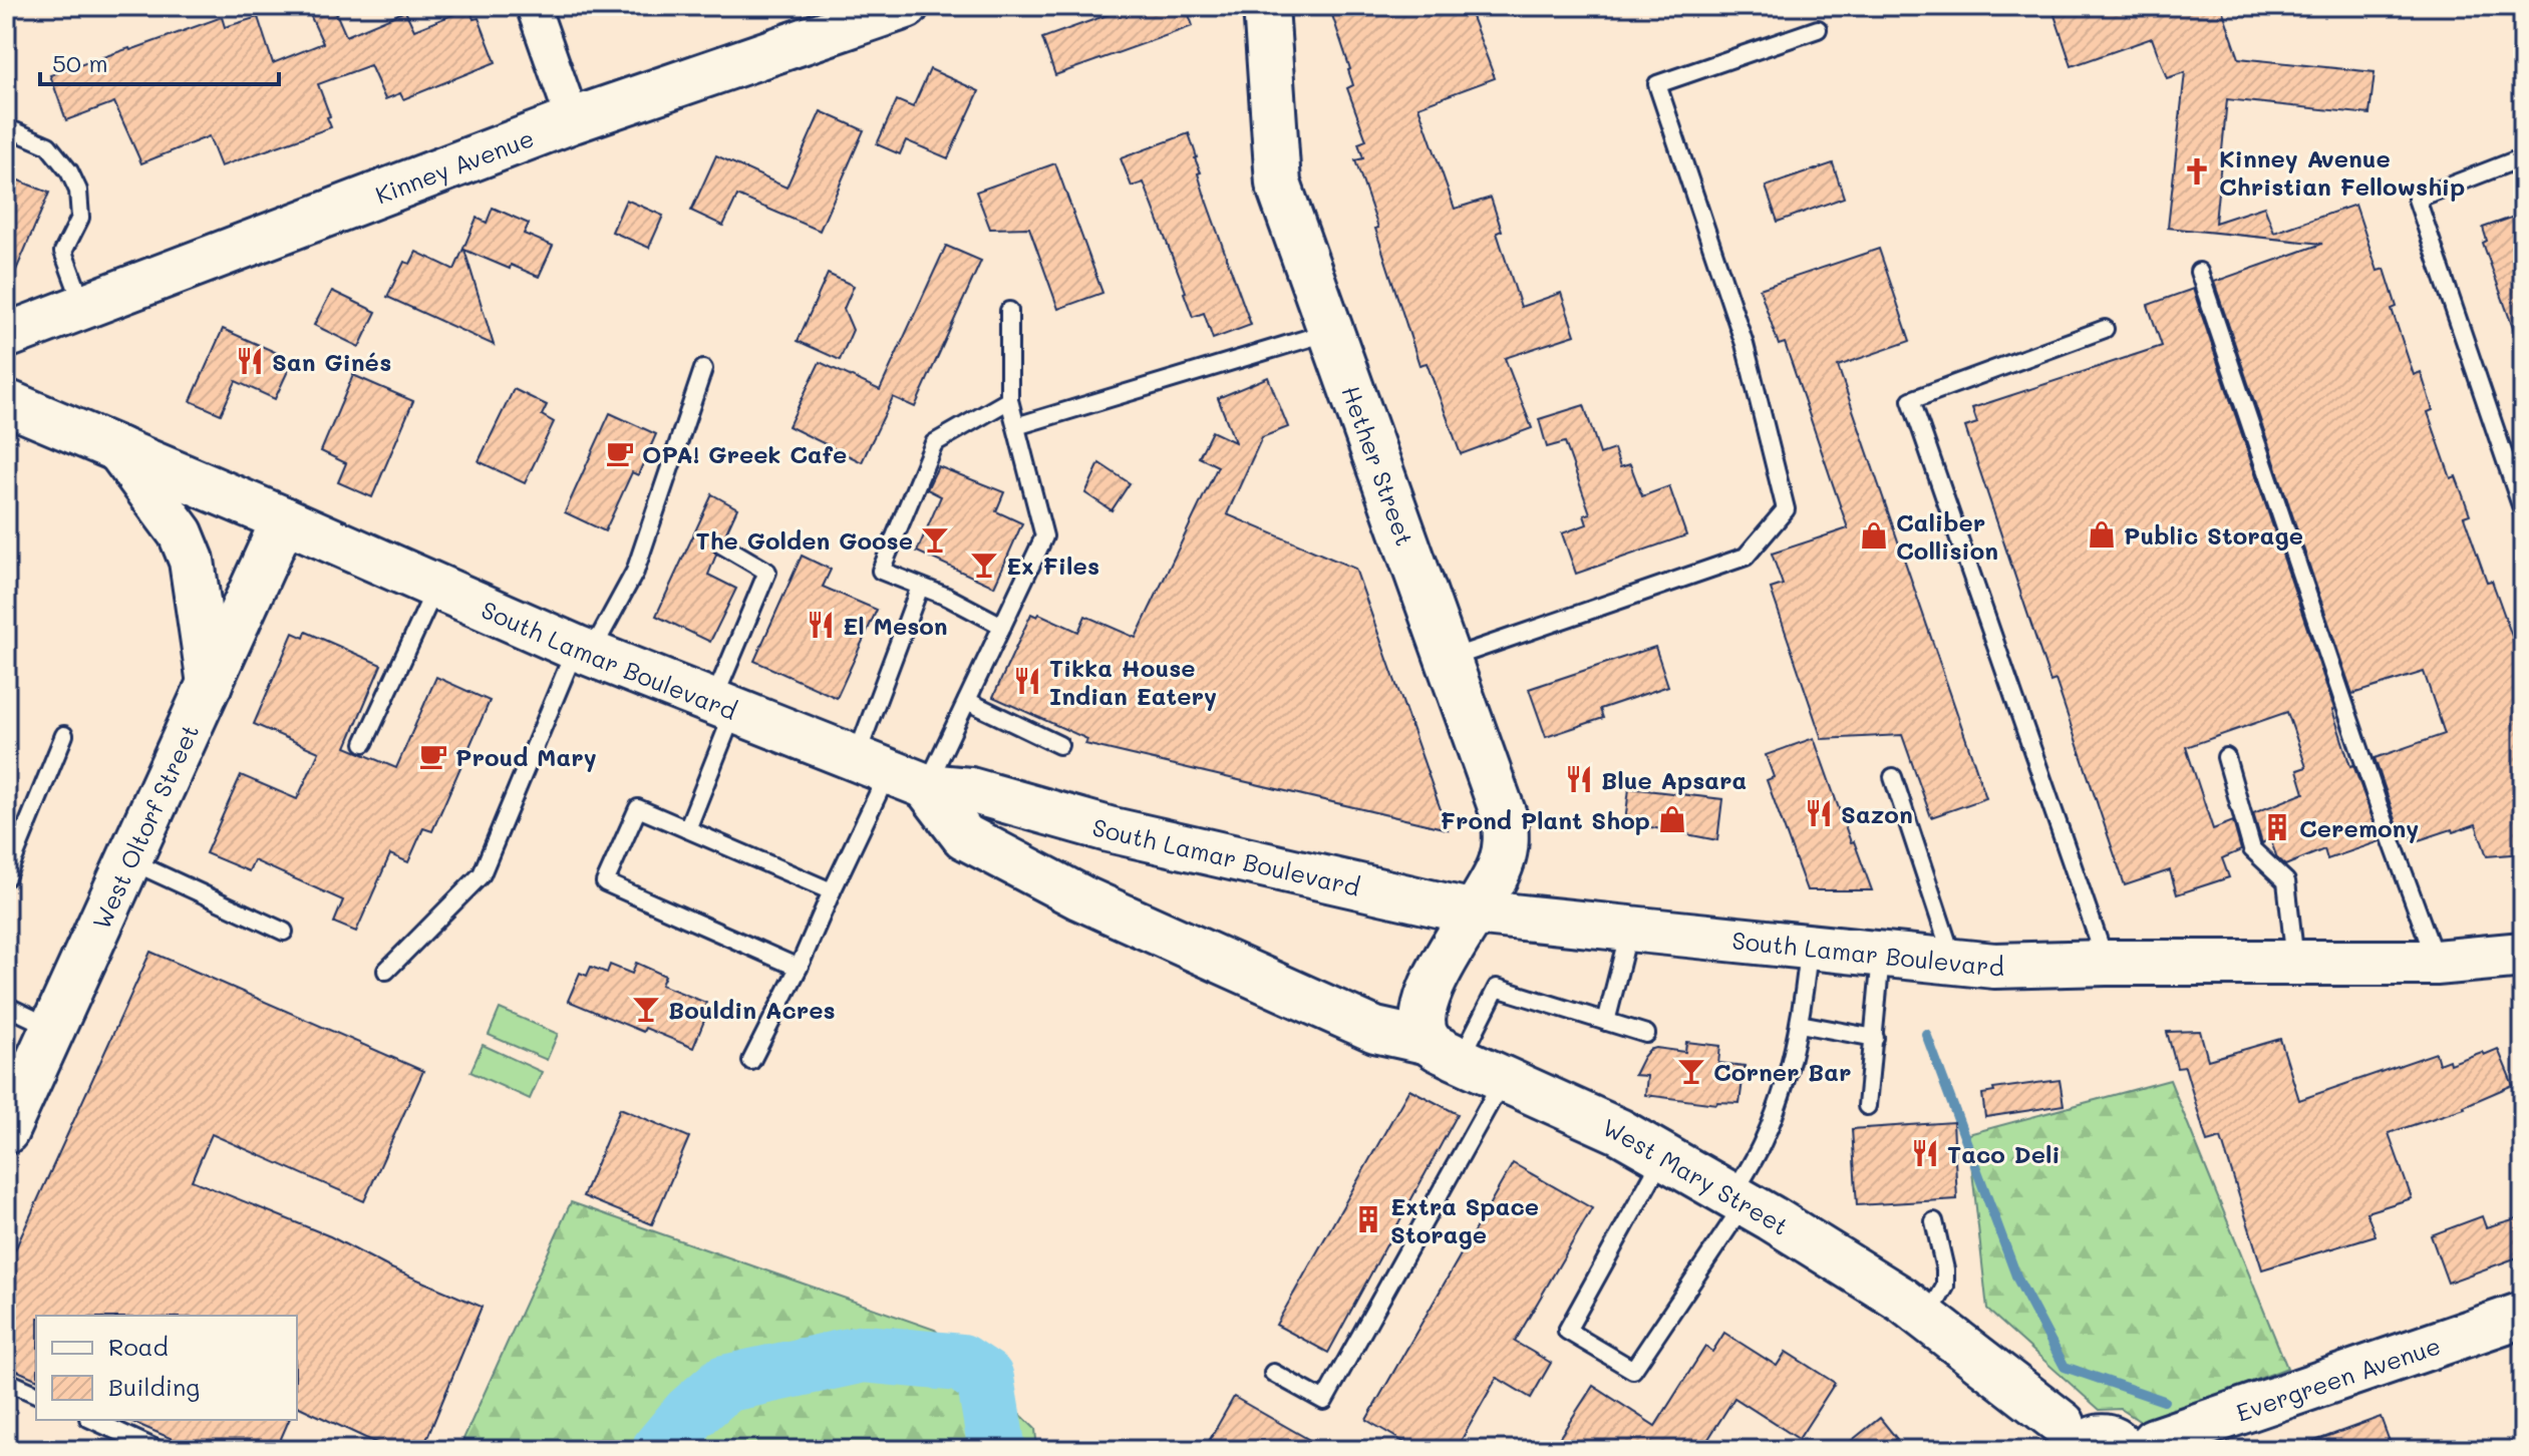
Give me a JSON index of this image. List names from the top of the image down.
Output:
{
  "streets": {
    "street": [
      "Kinney Avenue",
      "Hether Street",
      "South Lamar Boulevard",
      "West Oltorf Street",
      "West Mary Street",
      "Evergreen Avenue"
    ]
  },
  "crossings": [
    ["Hether Street", "South Lamar Boulevard"],
    ["South Lamar Boulevard", "West Oltorf Street"],
    ["South Lamar Boulevard", "West Mary Street"],
    ["West Mary Street", "Evergreen Avenue"]
  ],
  "places": {
    "church": ["Kinney Avenue Christian Fellowship"],
    "restaurant": [
      "San Ginés",
      "El Meson",
      "Tikka House Indian Eatery",
      "Blue Apsara",
      "Sazon",
      "Taco Deli"
    ],
    "cafe": ["OPA! Greek Cafe", "Proud Mary"],
    "shop": ["Public Storage", "Caliber Collision", "Frond Plant Shop"],
    "bar": [
      "The Golden Goose",
      "Ex Files",
      "Bouldin Acres",
      "Corner Bar"
    ],
    "building": ["Ceremony", "Extra Space Storage"]
  },
  "legend": ["Road", "Building"],
  "scale_bar": "50 m"
}
